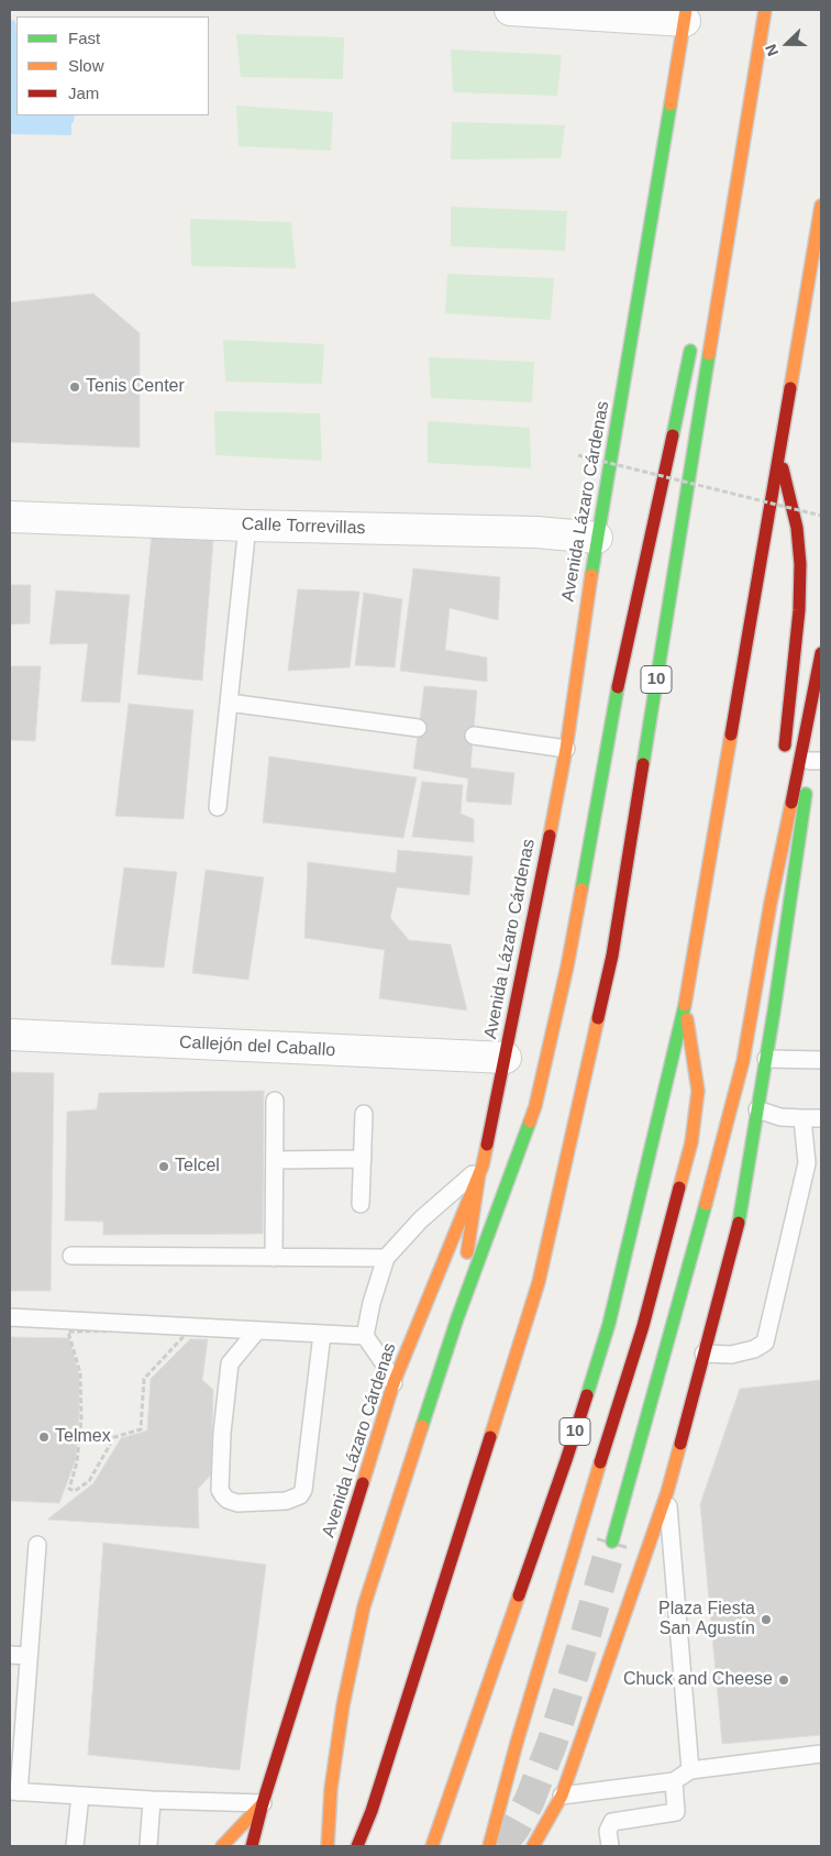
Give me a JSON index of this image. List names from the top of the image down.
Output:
{
  "streets": {
    "main road": ["Avenida Lázaro Cárdenas", "10"],
    "street": ["Calle Torrevillas", "Callejón del Caballo"]
  },
  "crossings": [
    ["Avenida Lázaro Cárdenas", "Calle Torrevillas"],
    ["Avenida Lázaro Cárdenas", "Callejón del Caballo"]
  ],
  "places": [
    "Tenis Center",
    "Telcel",
    "Telmex",
    "Plaza Fiesta San Agustín",
    "Chuck and Cheese"
  ],
  "legend": ["Fast", "Slow", "Jam"],
  "north": "left"
}
